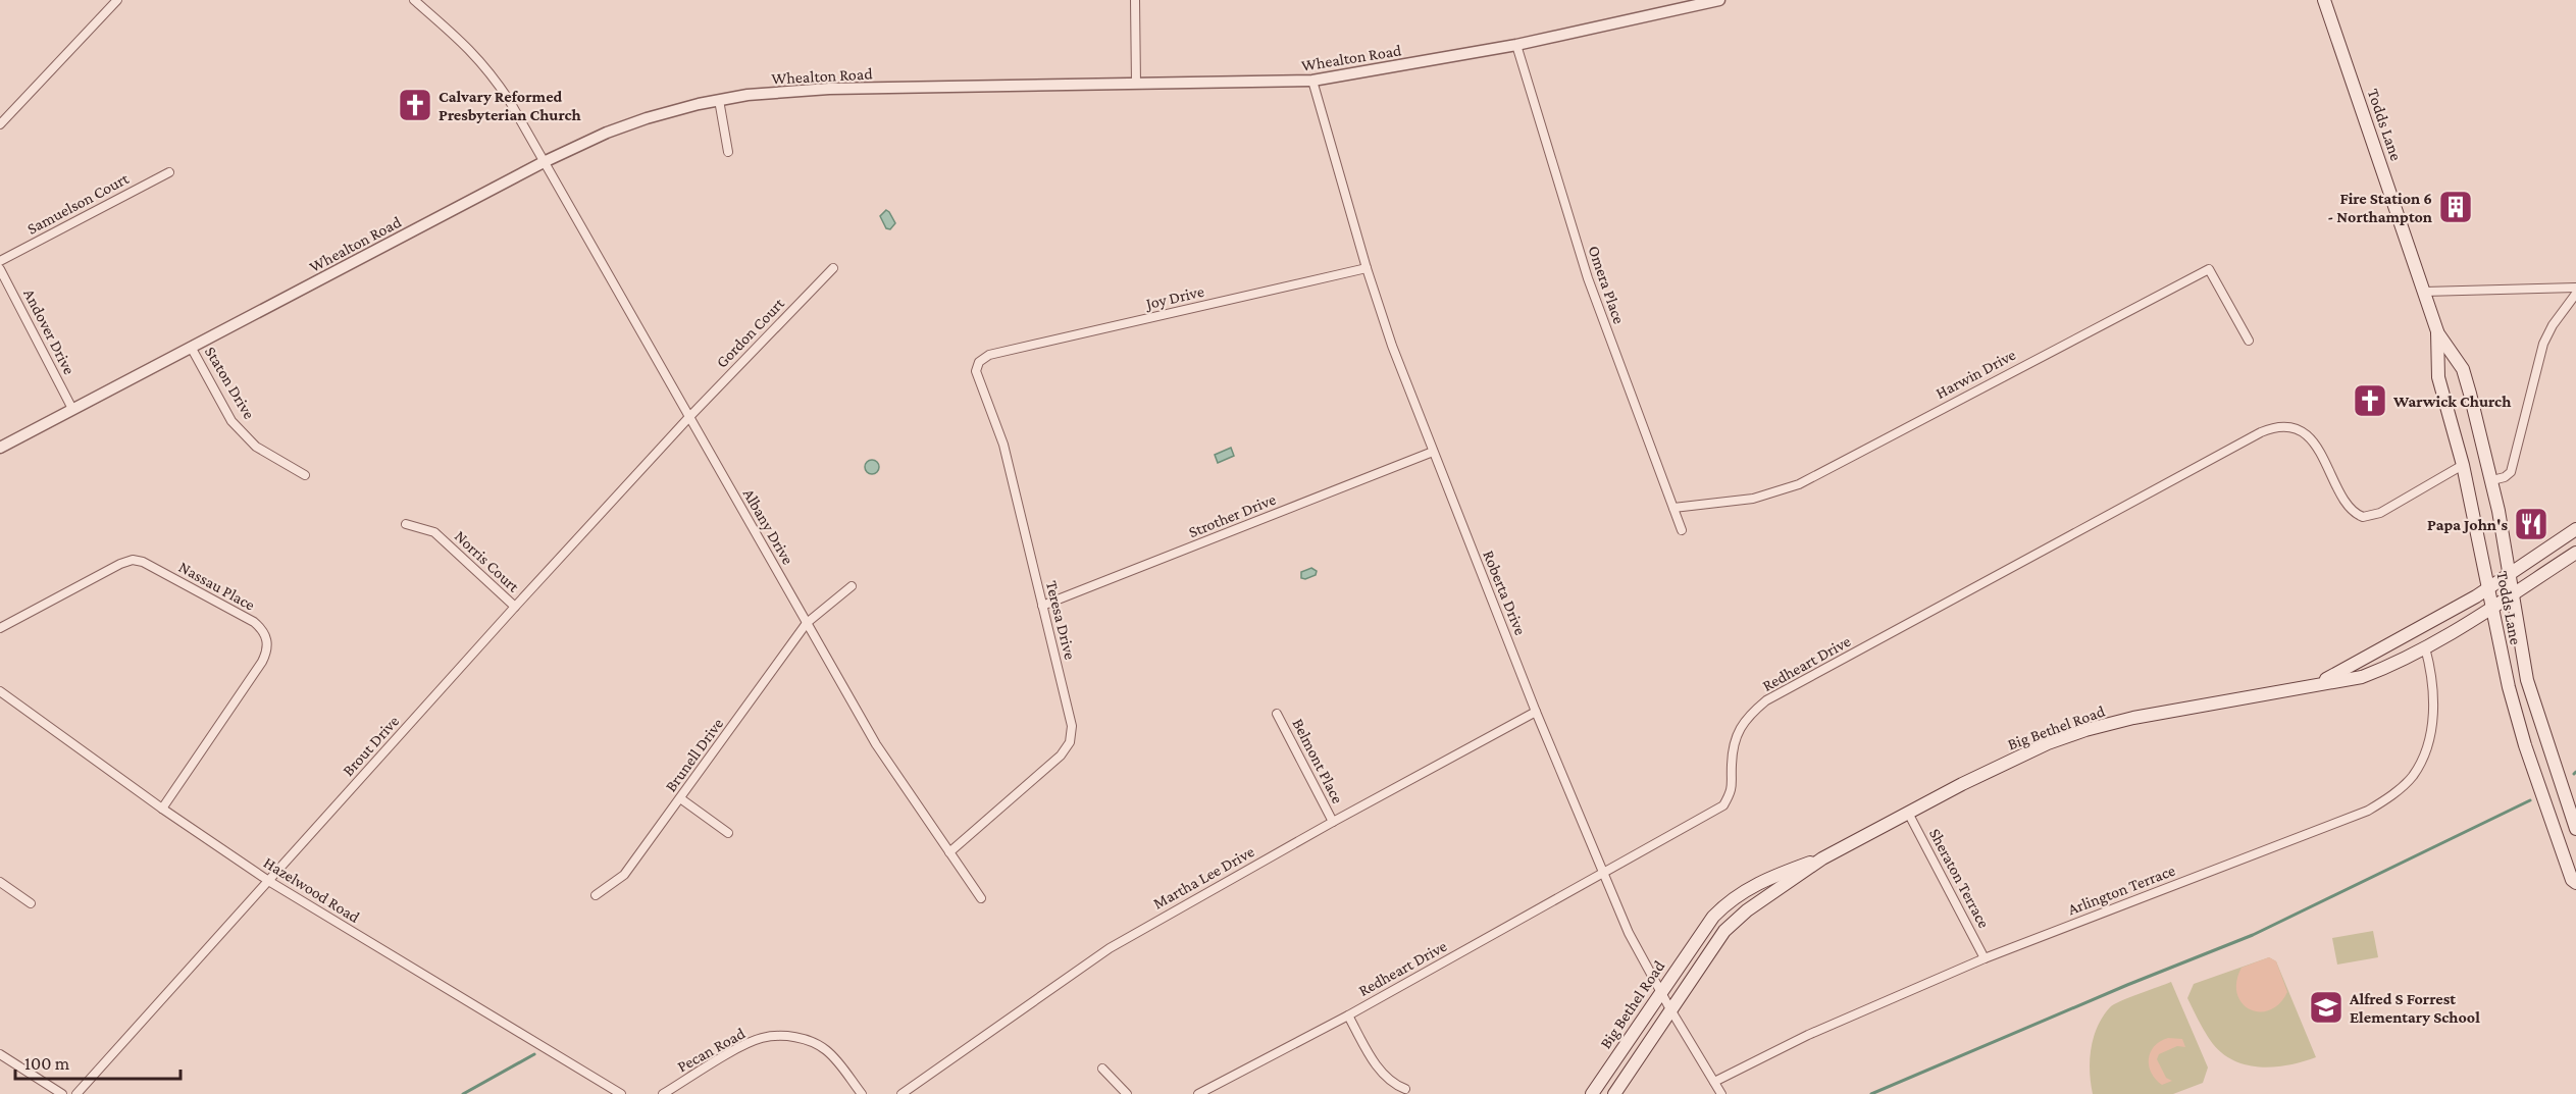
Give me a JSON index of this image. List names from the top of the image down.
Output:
{
  "streets": {
    "main road": ["Todds Lane", "Big Bethel Road"],
    "street": [
      "Whealton Road",
      "Samuelson Court",
      "Omera Place",
      "Joy Drive",
      "Andover Drive",
      "Gordon Court",
      "Harwin Drive",
      "Staton Drive",
      "Strother Drive",
      "Albany Drive",
      "Norris Court",
      "Nassau Place",
      "Roberta Drive",
      "Teresa Drive",
      "Redheart Drive",
      "Brout Drive",
      "Brunell Drive",
      "Belmont Place",
      "Martha Lee Drive",
      "Sheraton Terrace",
      "Hazelwood Road",
      "Arlington Terrace",
      "Pecan Road"
    ]
  },
  "crossings": [
    ["Whealton Road", "Omera Place"],
    ["Whealton Road", "Andover Drive"],
    ["Whealton Road", "Staton Drive"],
    ["Whealton Road", "Albany Drive"],
    ["Whealton Road", "Roberta Drive"],
    ["Todds Lane", "Redheart Drive"],
    ["Todds Lane", "Big Bethel Road"],
    ["Omera Place", "Harwin Drive"],
    ["Joy Drive", "Roberta Drive"],
    ["Joy Drive", "Teresa Drive"],
    ["Gordon Court", "Albany Drive"],
    ["Gordon Court", "Brout Drive"],
    ["Strother Drive", "Roberta Drive"],
    ["Strother Drive", "Teresa Drive"],
    ["Albany Drive", "Teresa Drive"],
    ["Albany Drive", "Brout Drive"],
    ["Albany Drive", "Brunell Drive"],
    ["Norris Court", "Brout Drive"],
    ["Nassau Place", "Hazelwood Road"],
    ["Roberta Drive", "Redheart Drive"],
    ["Roberta Drive", "Big Bethel Road"],
    ["Roberta Drive", "Martha Lee Drive"],
    ["Roberta Drive", "Arlington Terrace"],
    ["Big Bethel Road", "Sheraton Terrace"],
    ["Big Bethel Road", "Arlington Terrace"],
    ["Brout Drive", "Hazelwood Road"],
    ["Belmont Place", "Martha Lee Drive"],
    ["Sheraton Terrace", "Arlington Terrace"]
  ],
  "places": {
    "church": ["Calvary Reformed Presbyterian Church", "Warwick Church"],
    "building": ["Fire Station 6 - Northampton"],
    "restaurant": ["Papa John's"],
    "school or university": ["Alfred S Forrest Elementary School"]
  },
  "scale_bar": "100 m"
}
